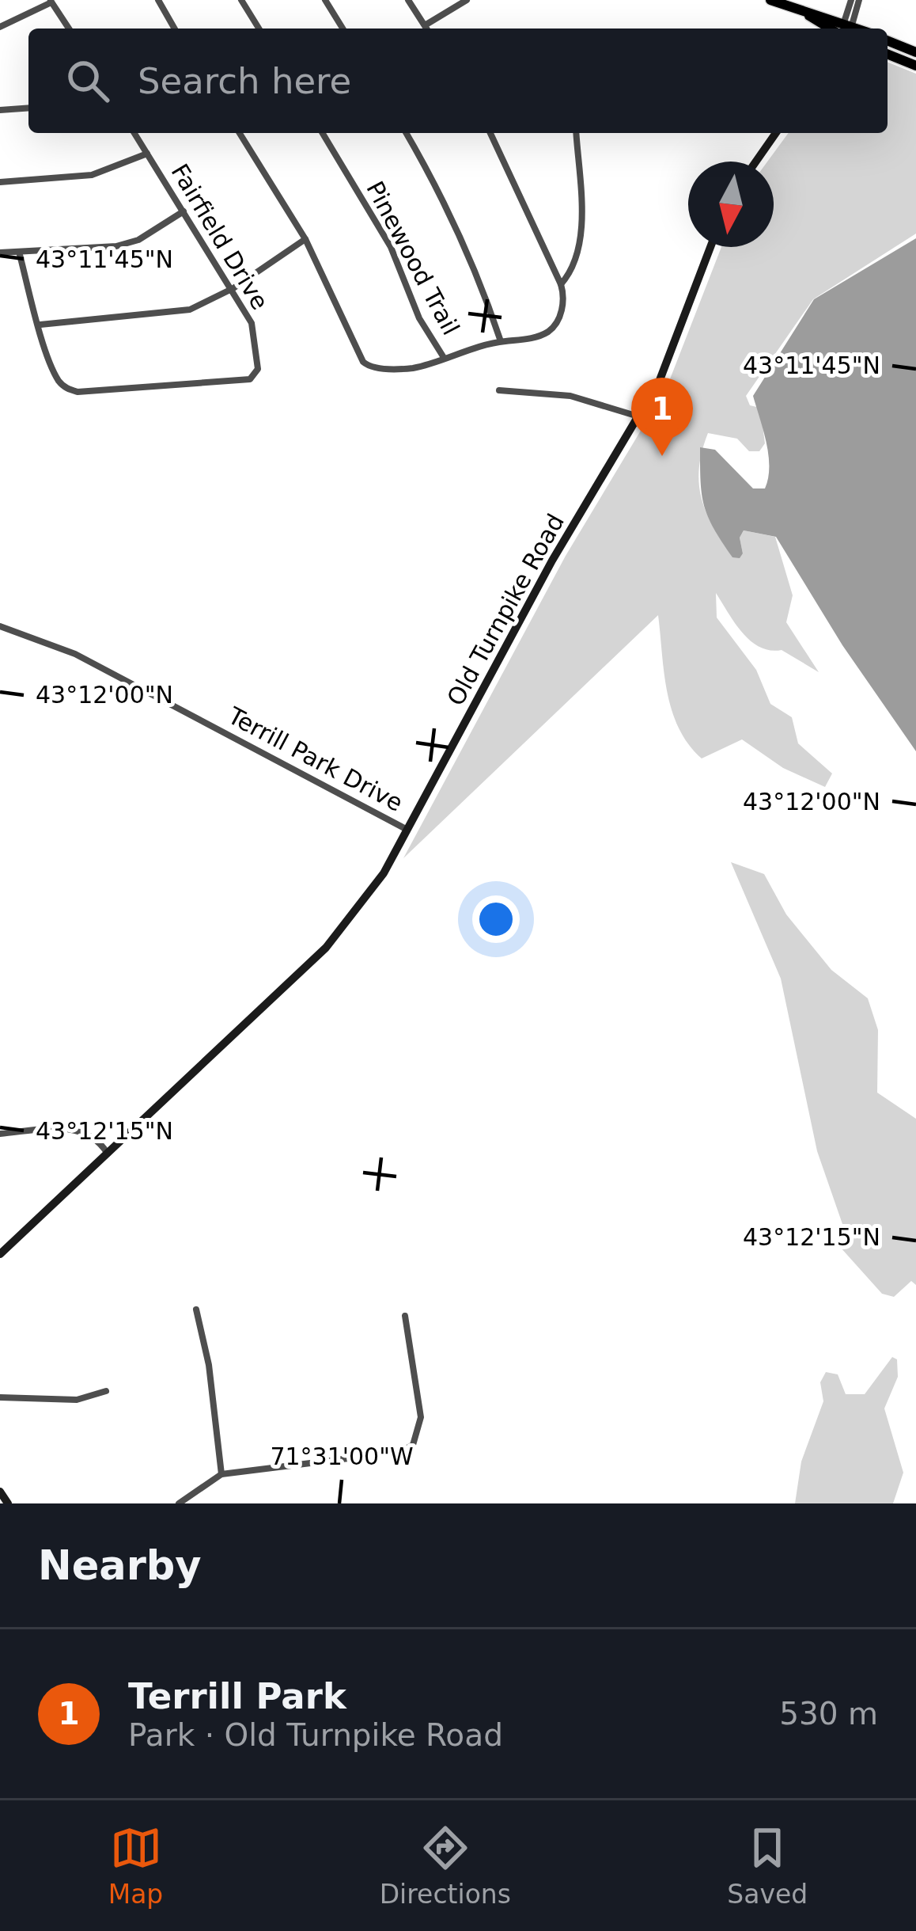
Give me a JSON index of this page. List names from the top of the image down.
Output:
{
  "streets": {
    "street": [
      "Fairfield Drive",
      "Pinewood Trail",
      "Old Turnpike Road",
      "Terrill Park Drive"
    ]
  },
  "crossings": [
    ["Old Turnpike Road", "Terrill Park Drive"]
  ],
  "north": "bottom",
  "page": {
    "search": "Search here",
    "pins": "1",
    "heading": "Nearby",
    "list": [
      {
        "mark": "1",
        "name": "Terrill Park",
        "note": "Park · Old Turnpike Road",
        "value": "530 m"
      }
    ],
    "nav": ["Map", "Directions", "Saved"]
  },
  "coordinates": [
    "43°11'45\"N",
    "43°12'00\"N",
    "43°12'15\"N",
    "71°31'00\"W"
  ]
}
